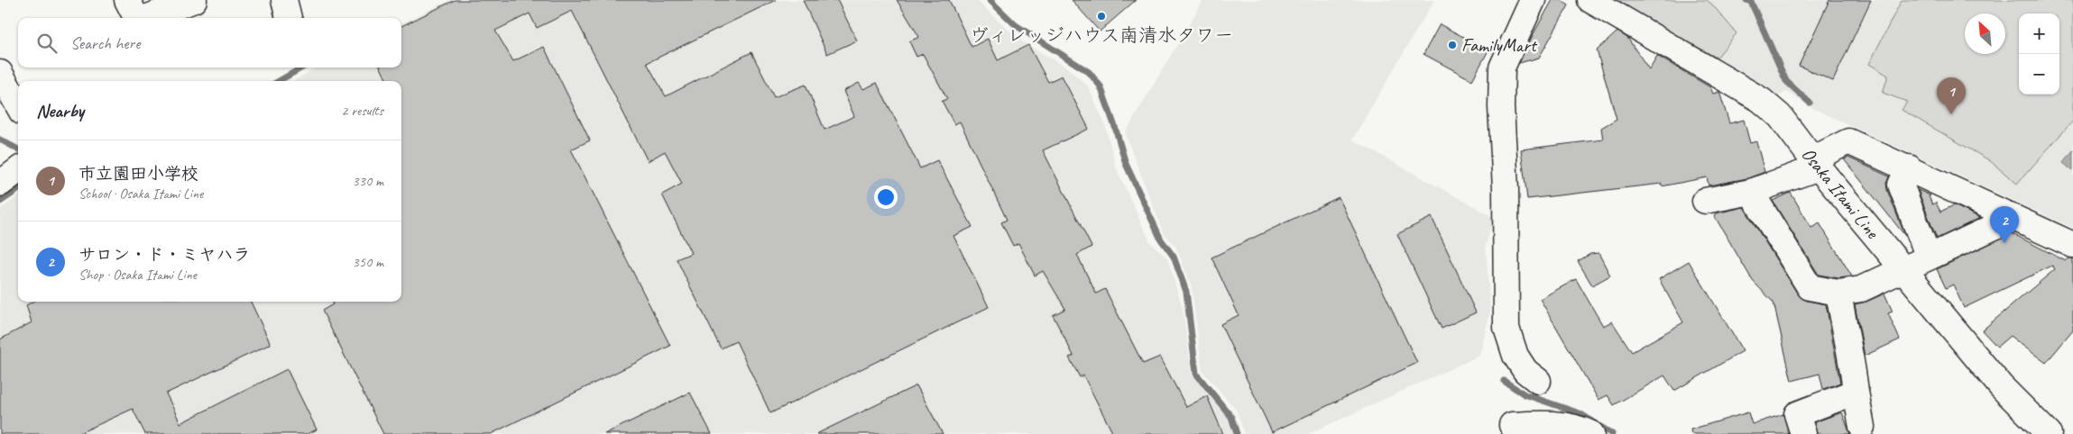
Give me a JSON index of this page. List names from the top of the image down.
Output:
{
  "streets": {
    "street": ["Osaka Itami Line"]
  },
  "places": ["ヴィレッジハウス南清水タワー", "FamilyMart"],
  "north": "top left",
  "page": {
    "map_buttons": ["+", "−"],
    "search": "Search here",
    "pins": ["1", "2"],
    "heading": ["Nearby", "2 results"],
    "list": [
      {
        "mark": "1",
        "name": "市立園田小学校",
        "note": "School · Osaka Itami Line",
        "value": "330 m"
      },
      {
        "mark": "2",
        "name": "サロン・ド・ミヤハラ",
        "note": "Shop · Osaka Itami Line",
        "value": "350 m"
      }
    ]
  }
}
